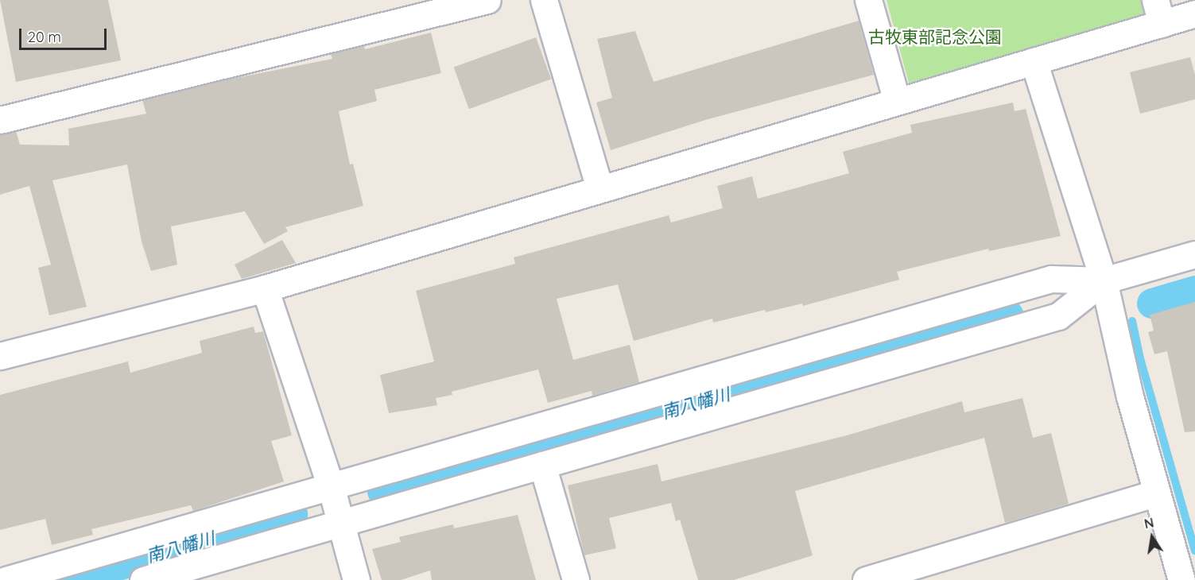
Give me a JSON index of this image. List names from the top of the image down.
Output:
{
  "water": ["南八幡川"],
  "parks": ["古牧東部記念公園"],
  "scale_bar": "20 m",
  "north": "top"
}
